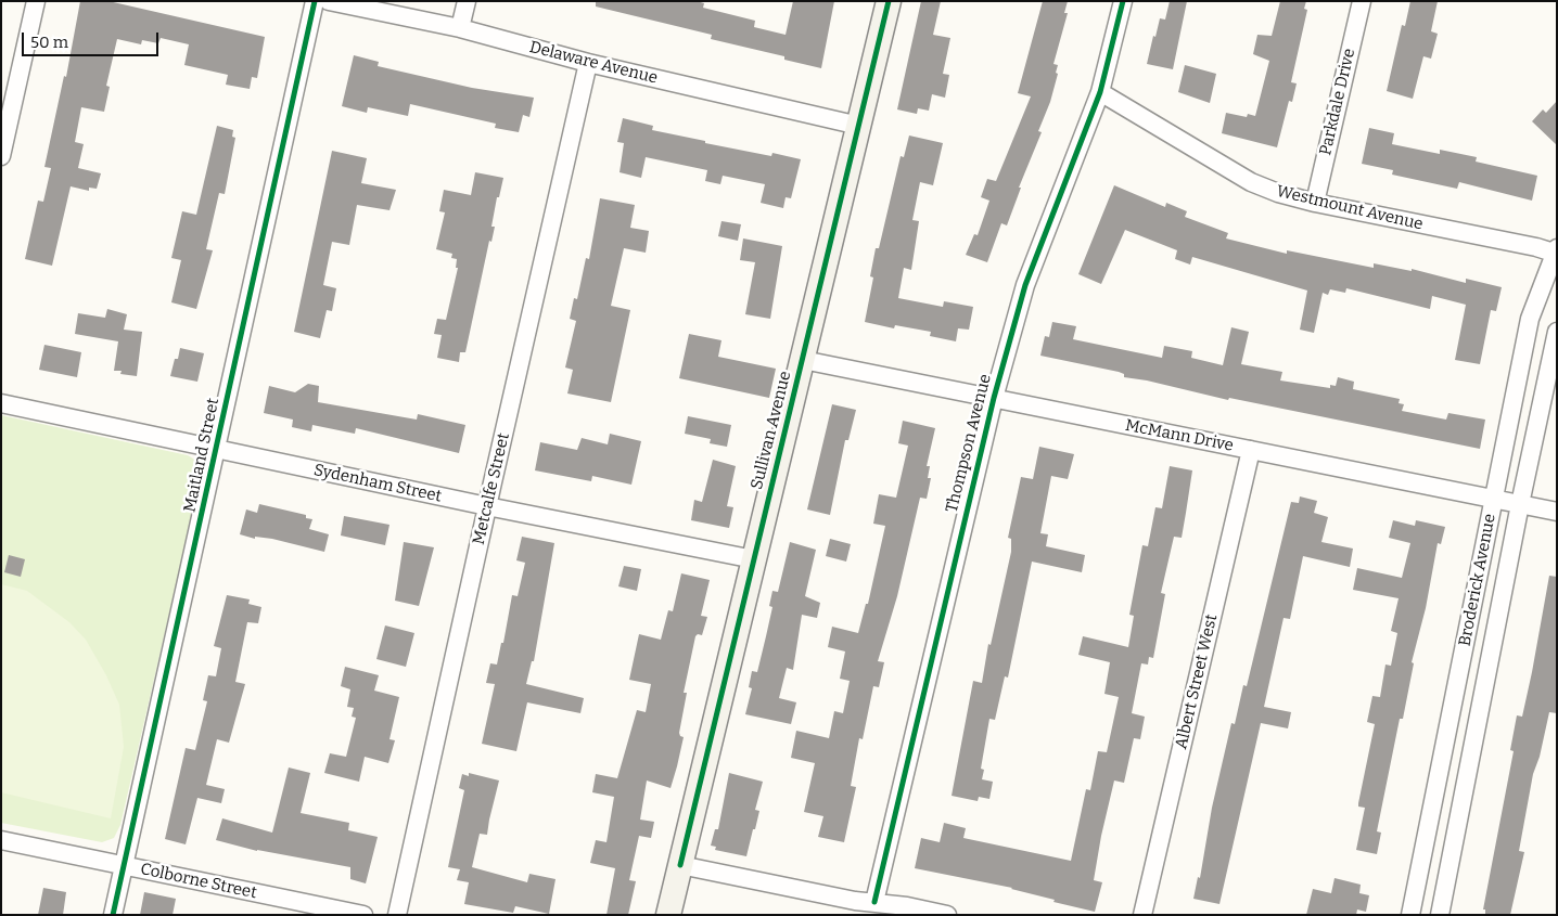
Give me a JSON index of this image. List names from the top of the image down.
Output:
{
  "streets": {
    "street": [
      "Delaware Avenue",
      "Parkdale Drive",
      "Westmount Avenue",
      "Sullivan Avenue",
      "McMann Drive",
      "Thompson Avenue",
      "Maitland Street",
      "Sydenham Street",
      "Metcalfe Street",
      "Broderick Avenue",
      "Albert Street West",
      "Colborne Street"
    ]
  },
  "crossings": [
    ["Delaware Avenue", "Sullivan Avenue"],
    ["Delaware Avenue", "Metcalfe Street"],
    ["Parkdale Drive", "Westmount Avenue"],
    ["Westmount Avenue", "Thompson Avenue"],
    ["Westmount Avenue", "Broderick Avenue"],
    ["Sullivan Avenue", "McMann Drive"],
    ["Sullivan Avenue", "Sydenham Street"],
    ["McMann Drive", "Thompson Avenue"],
    ["McMann Drive", "Broderick Avenue"],
    ["McMann Drive", "Albert Street West"],
    ["Maitland Street", "Sydenham Street"],
    ["Maitland Street", "Colborne Street"],
    ["Sydenham Street", "Metcalfe Street"]
  ],
  "scale_bar": "50 m"
}
